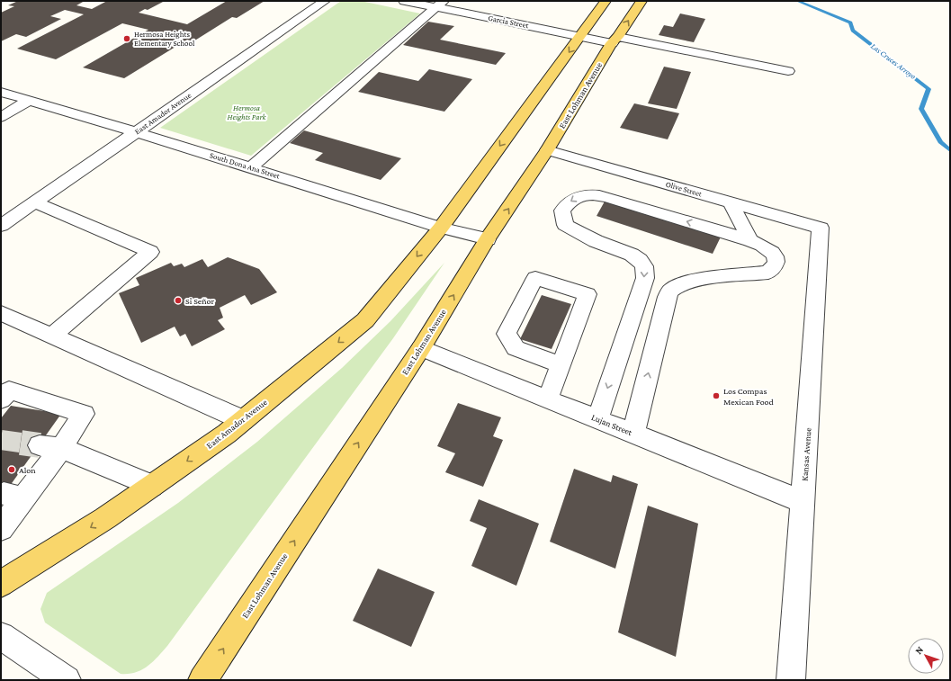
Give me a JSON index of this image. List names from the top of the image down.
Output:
{
  "streets": {
    "main road": ["East Lohman Avenue", "East Amador Avenue"],
    "street": [
      "Garcia Street",
      "South Dona Ana Street",
      "Olive Street",
      "Lujan Street",
      "Kansas Avenue"
    ]
  },
  "crossings": [
    ["Garcia Street", "East Lohman Avenue"],
    ["East Lohman Avenue", "South Dona Ana Street"],
    ["East Lohman Avenue", "Olive Street"],
    ["East Lohman Avenue", "Lujan Street"],
    ["East Amador Avenue", "South Dona Ana Street"],
    ["Olive Street", "Kansas Avenue"],
    ["Lujan Street", "Kansas Avenue"]
  ],
  "one_way": ["East Lohman Avenue", "East Amador Avenue"],
  "water": ["Las Cruces Arroyo"],
  "parks": ["Hermosa Heights Park"],
  "places": [
    "Hermosa Heights Elementary School",
    "Si Señor",
    "Los Compas Mexican Food",
    "Alon"
  ],
  "north": "top left"
}
